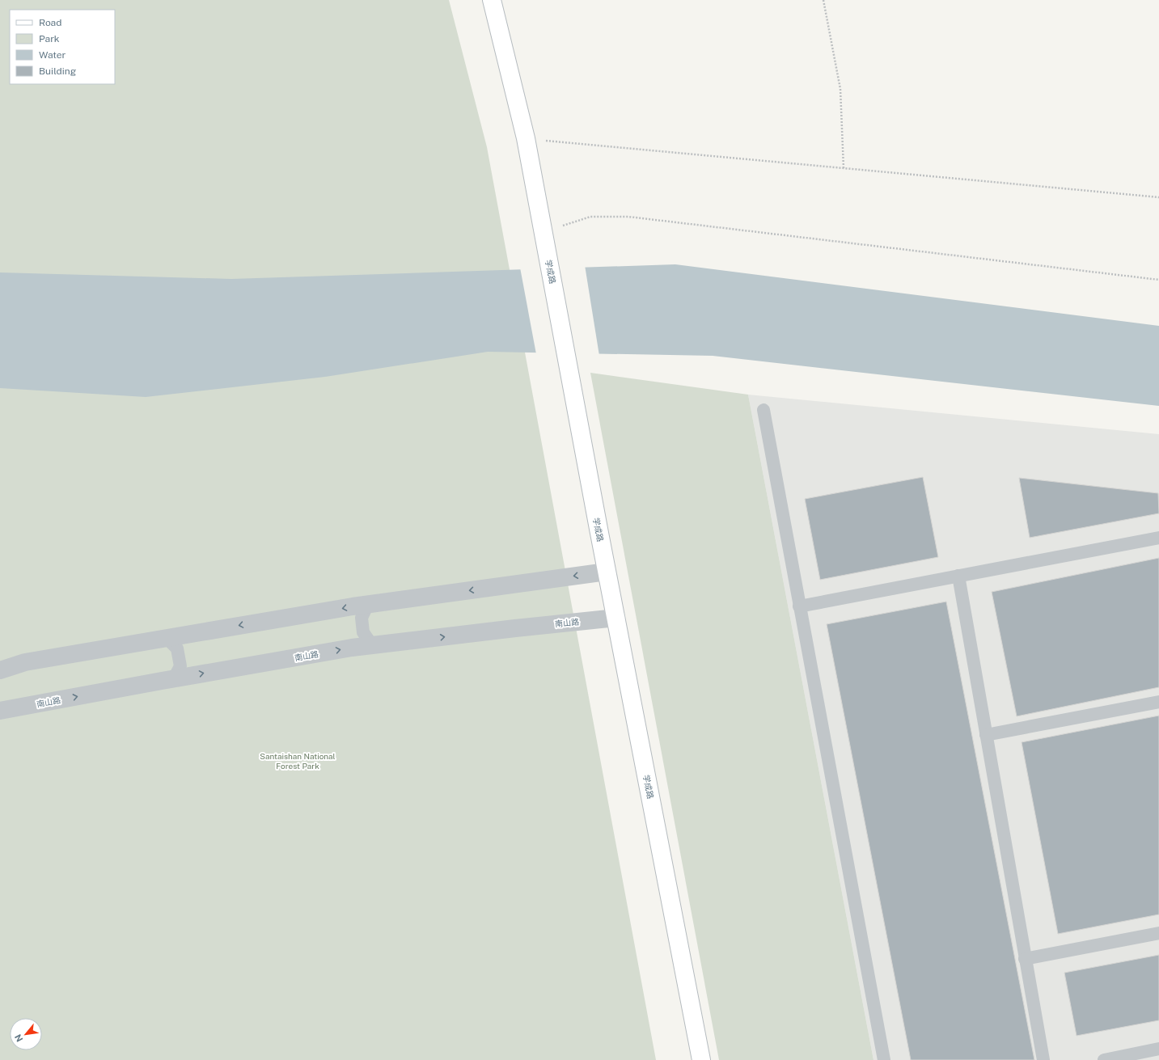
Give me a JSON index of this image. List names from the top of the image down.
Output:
{
  "streets": {
    "street": ["学成路", "南山路"]
  },
  "crossings": [
    ["学成路", "南山路"]
  ],
  "parks": ["Santaishan National Forest Park"],
  "legend": [
    "Road",
    "Park",
    "Water",
    "Building"
  ],
  "north": "bottom left"
}
